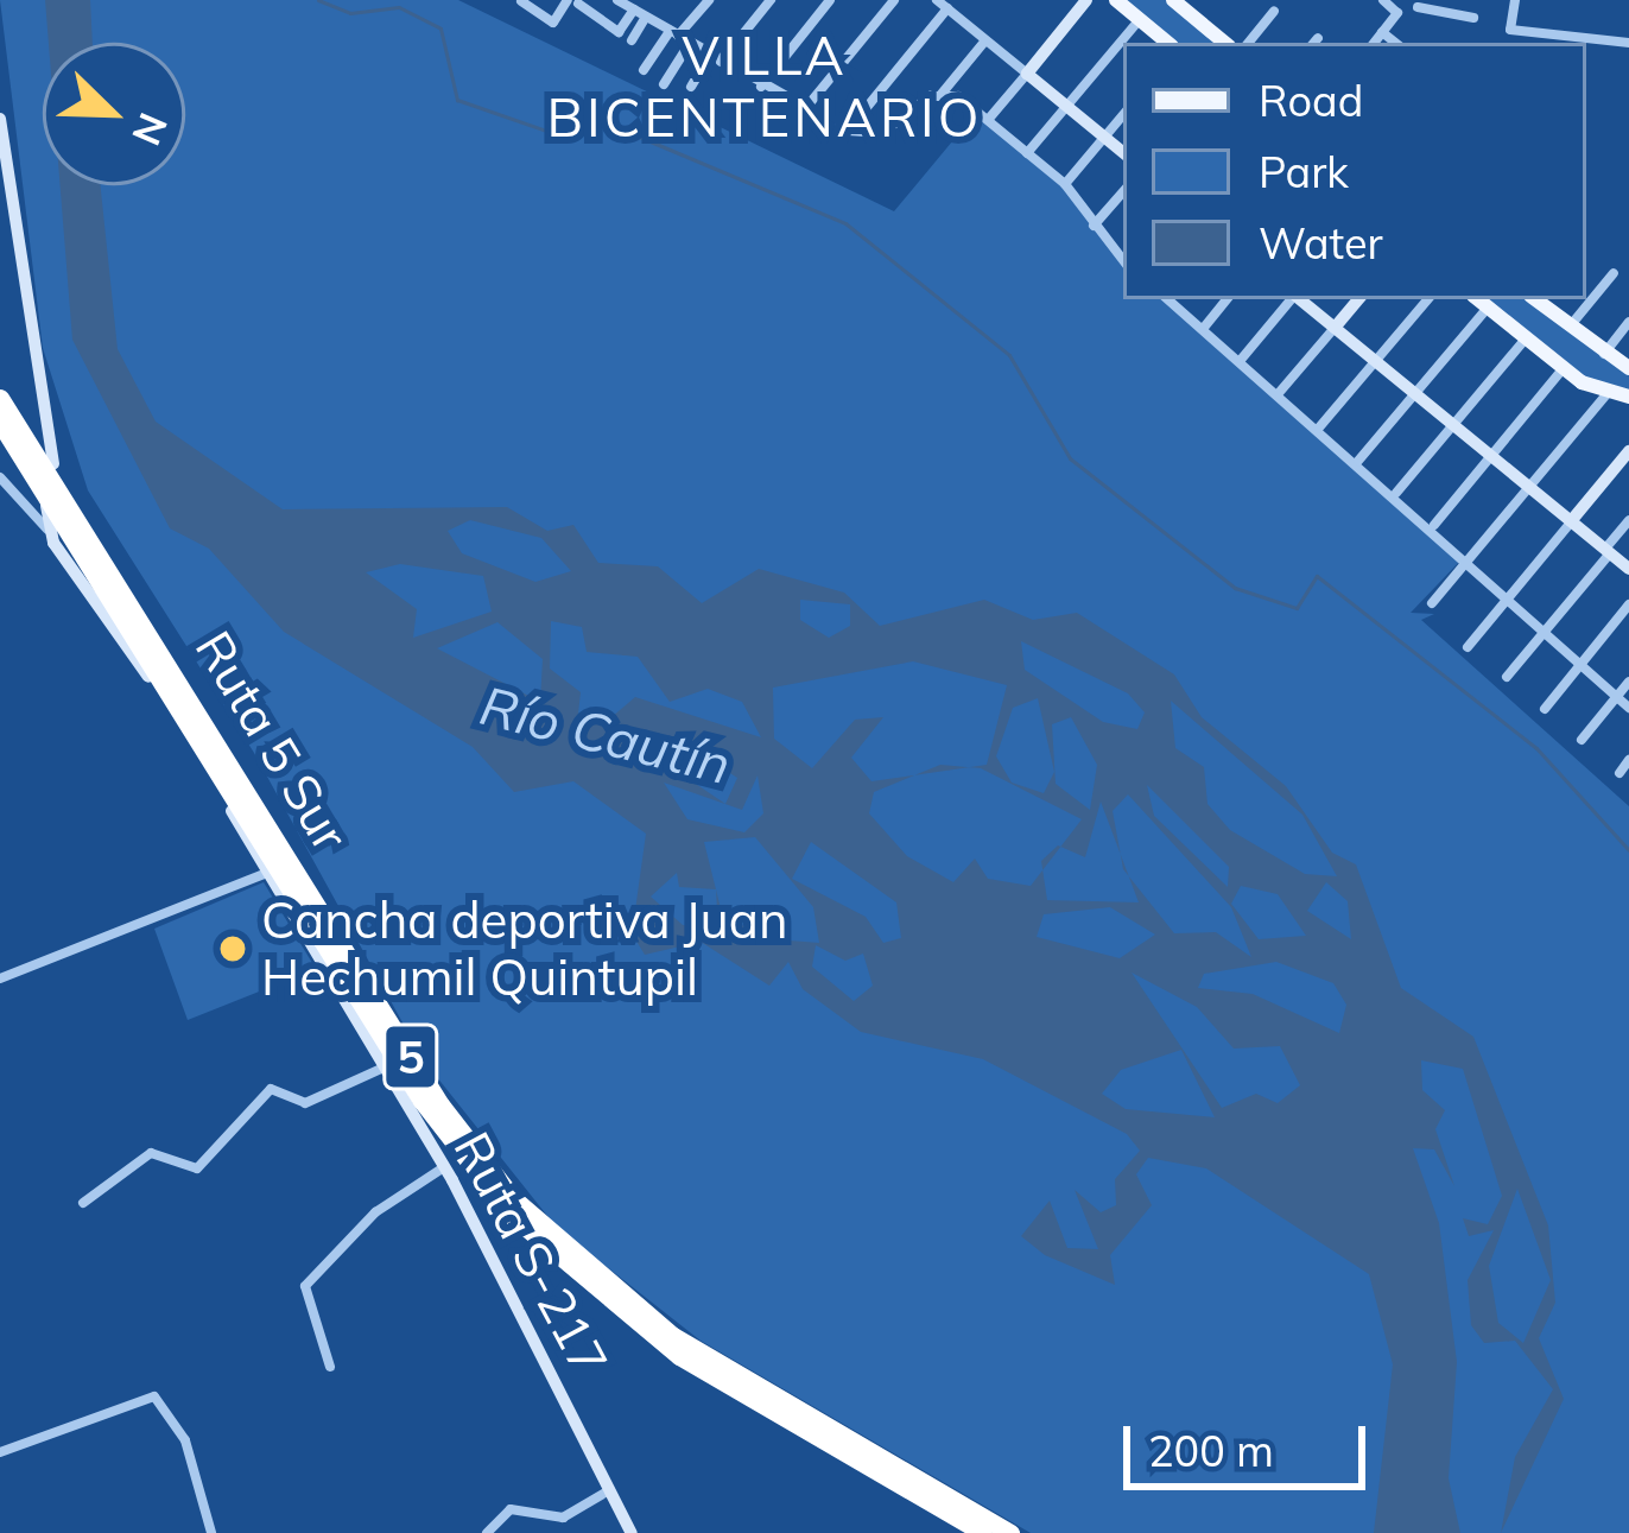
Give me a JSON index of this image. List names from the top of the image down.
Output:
{
  "streets": {
    "highway": ["Ruta 5 Sur", "5"],
    "main road": ["Ruta S-217"]
  },
  "districts": ["VILLA BICENTENARIO"],
  "water": ["Río Cautín"],
  "places": ["Cancha deportiva Juan Hechumil Quintupil"],
  "legend": ["Road", "Park", "Water"],
  "scale_bar": "200 m",
  "north": "bottom right"
}
